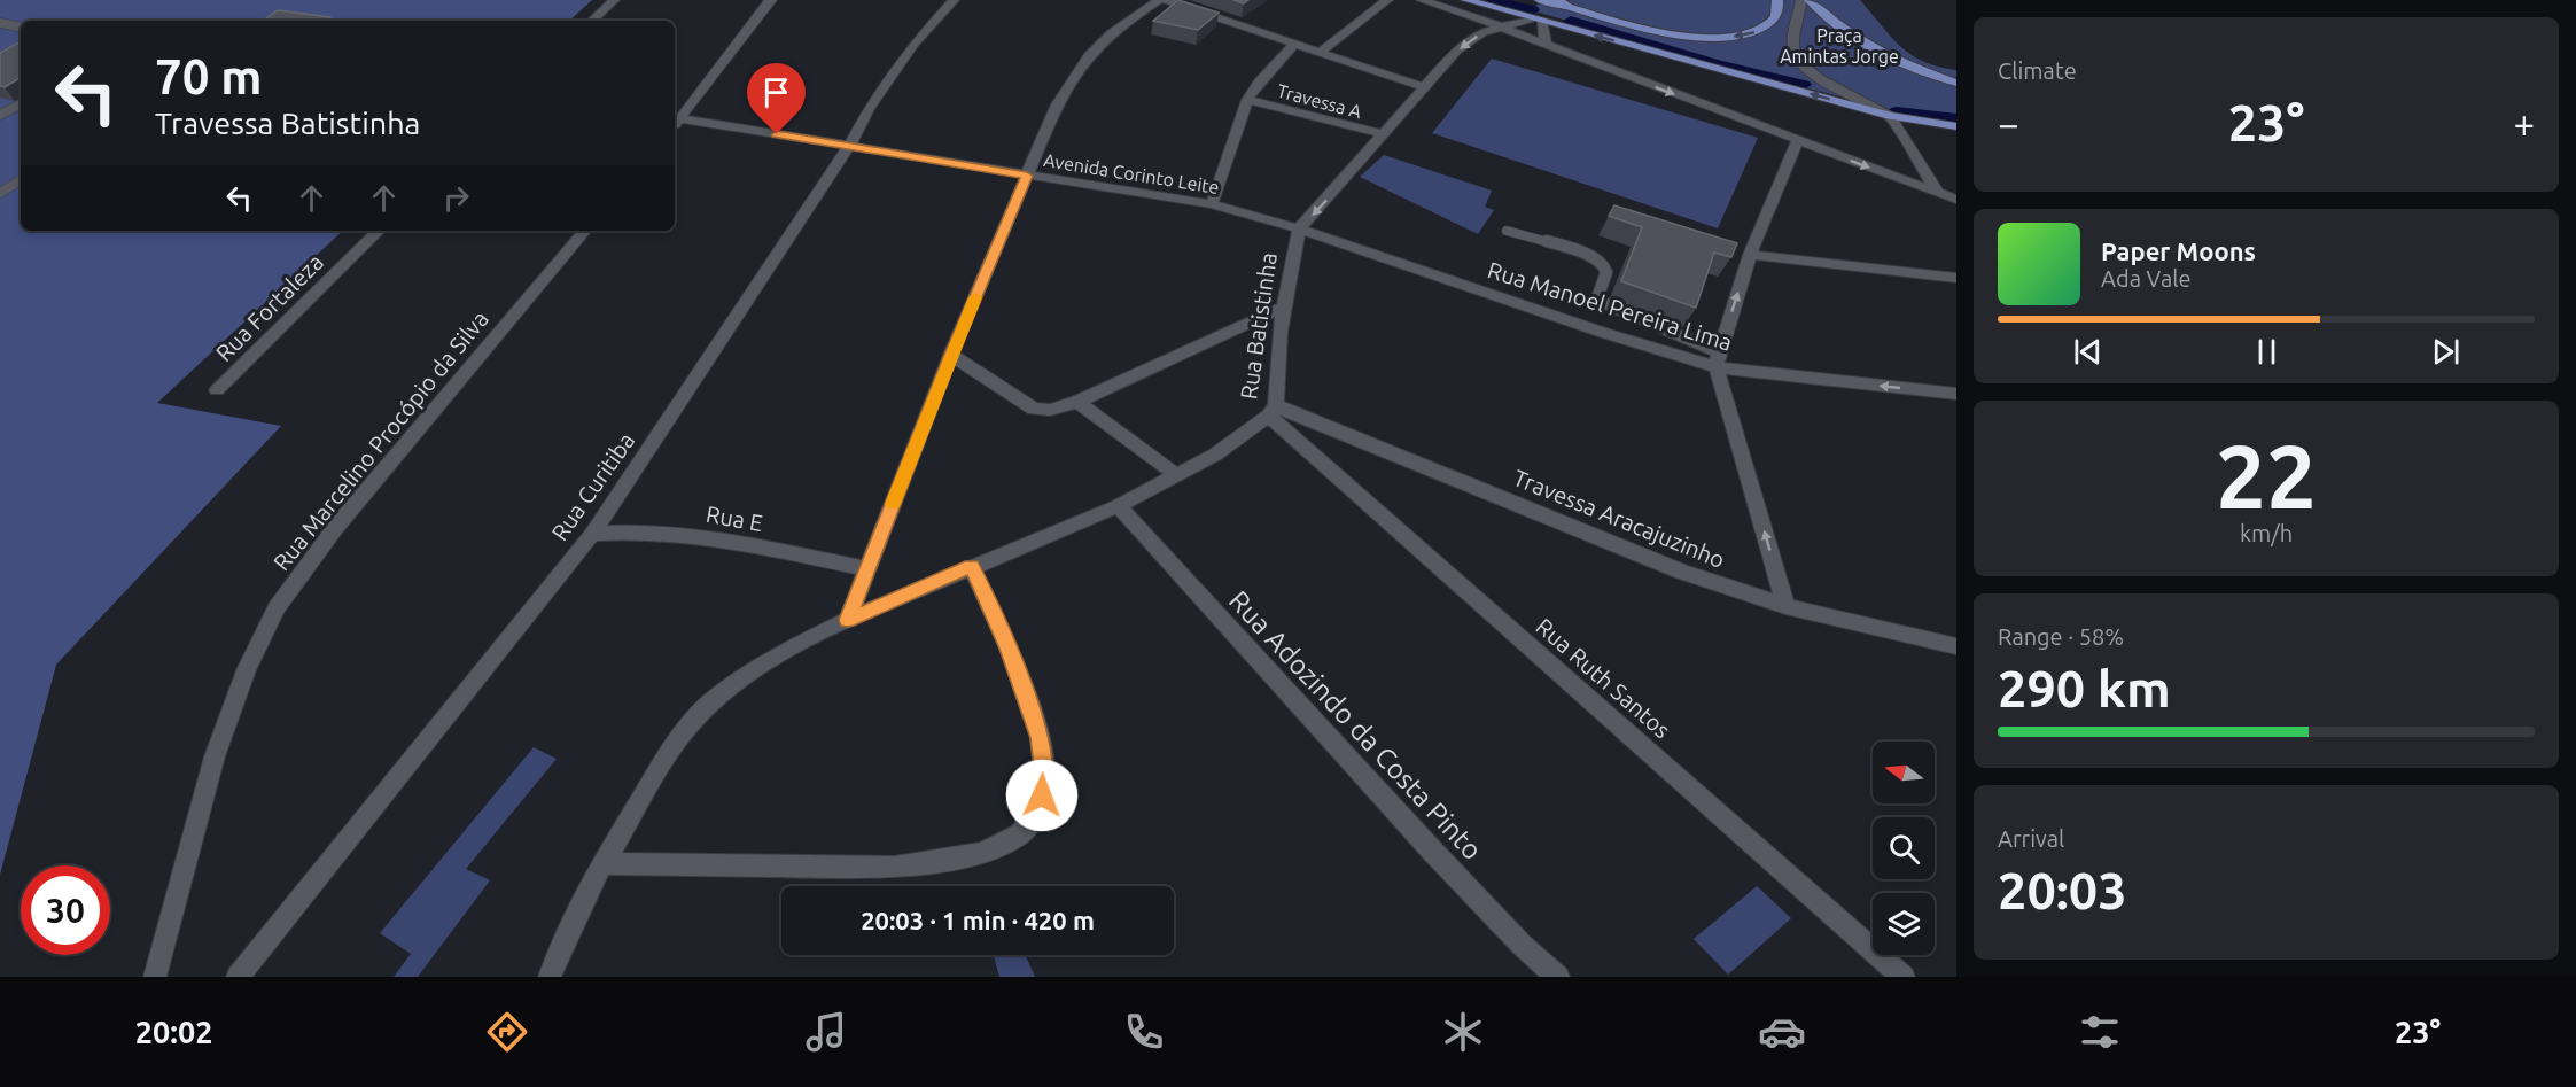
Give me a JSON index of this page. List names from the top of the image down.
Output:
{
  "streets": {
    "street": [
      "Travessa A",
      "Avenida Corinto Leite",
      "Rua Manoel Pereira Lima",
      "Rua Fortaleza",
      "Rua Batistinha",
      "Rua Marcelino Procópio da Silva",
      "Rua Curitiba",
      "Rua E",
      "Travessa Aracajuzinho",
      "Rua Ruth Santos",
      "Rua Adozindo da Costa Pinto"
    ]
  },
  "crossings": [
    ["Travessa A", "Rua Batistinha"],
    ["Avenida Corinto Leite", "Rua Manoel Pereira Lima"],
    ["Avenida Corinto Leite", "Rua Batistinha"],
    ["Avenida Corinto Leite", "Rua Curitiba"],
    ["Rua Manoel Pereira Lima", "Rua Batistinha"],
    ["Rua Batistinha", "Travessa Aracajuzinho"],
    ["Rua Batistinha", "Rua Ruth Santos"],
    ["Rua Batistinha", "Rua Adozindo da Costa Pinto"],
    ["Rua Curitiba", "Rua E"],
    ["Travessa Aracajuzinho", "Rua Ruth Santos"]
  ],
  "parks": ["Praça Amintas Jorge"],
  "north": "left",
  "page": {
    "tile": [
      "Climate",
      ["22", "km/h"],
      ["Range · 58%", "290 km"],
      ["Arrival", "20:03"]
    ],
    "turn": ["70 m", "Travessa Batistinha"],
    "heat": ["−", "23°", "+"],
    "song": ["Paper Moons", "Ada Vale"],
    "limit": "30",
    "trip": "20:03 · 1 min · 420 m",
    "tabs": ["20:02", "23°"]
  }
}
